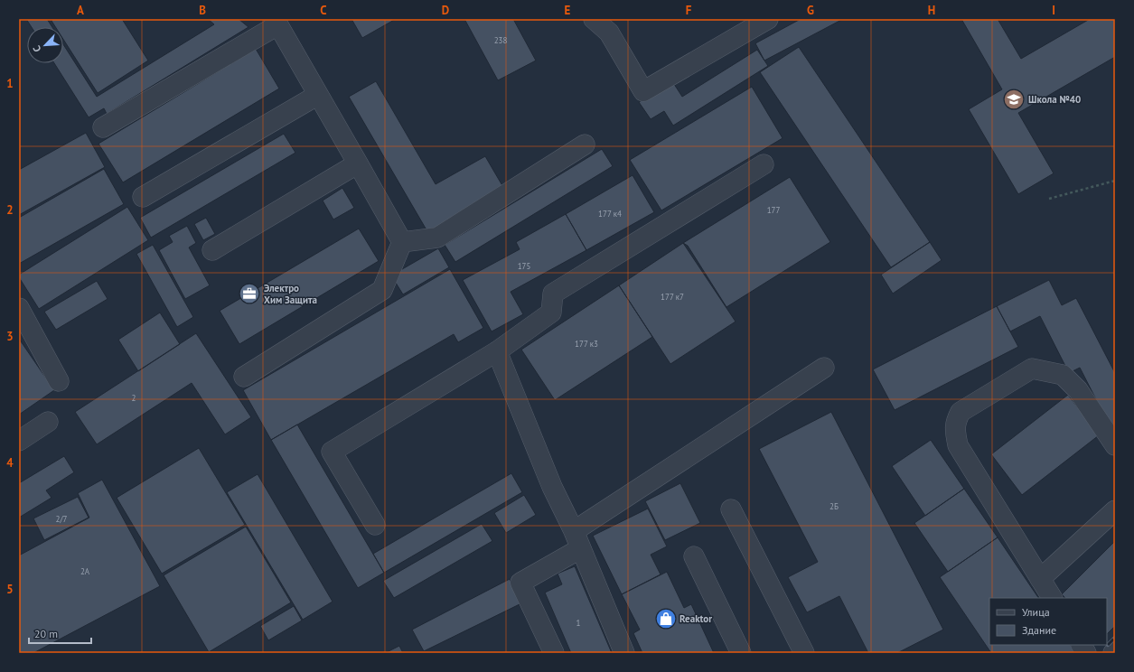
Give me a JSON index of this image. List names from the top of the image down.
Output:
{
  "places": {
    "school or university": ["Школа №40"],
    "office": ["Электро Хим Защита"],
    "shop": ["Reaktor"]
  },
  "house_numbers": [
    "238",
    "177",
    "177 к4",
    "175",
    "177 к7",
    "177 к3",
    "2",
    "2Б",
    "2/7",
    "2А",
    "1"
  ],
  "legend": ["Улица", "Здание"],
  "scale_bar": "20 m",
  "north": "bottom left",
  "grid": {
    "columns": [
      "A",
      "B",
      "C",
      "D",
      "E",
      "F",
      "G",
      "H",
      "I"
    ],
    "rows": [
      "1",
      "2",
      "3",
      "4",
      "5"
    ]
  }
}
